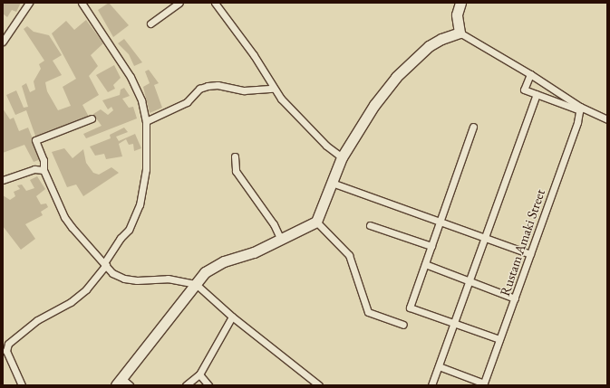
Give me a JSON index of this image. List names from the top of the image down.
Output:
{
  "streets": {
    "street": ["Rustam Amaki Street"]
  }
}
